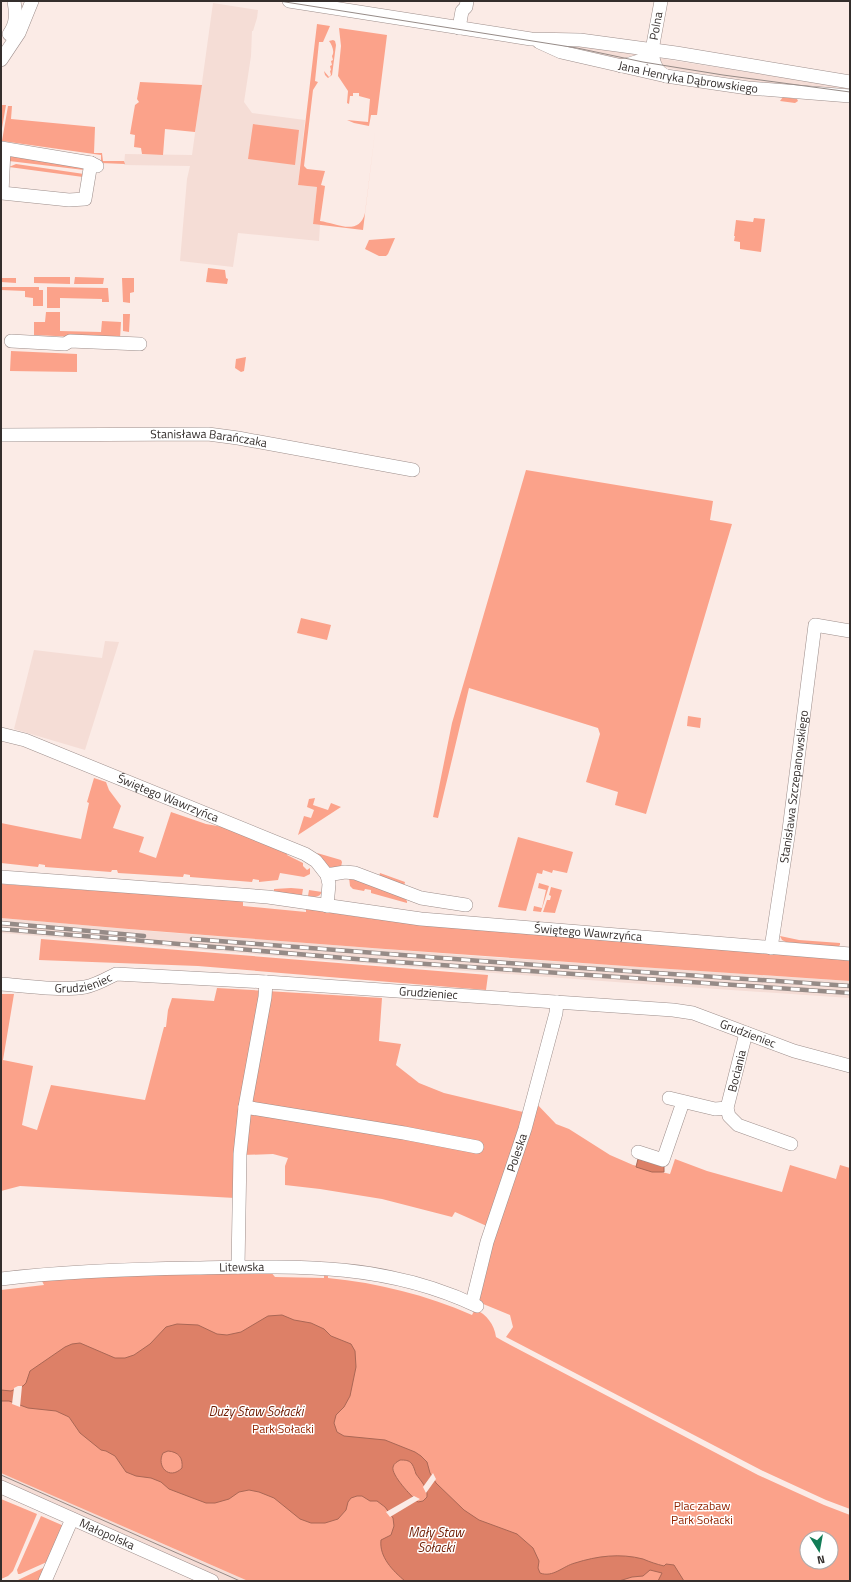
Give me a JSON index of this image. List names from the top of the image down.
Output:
{
  "streets": {
    "street": [
      "Polna",
      "Jana Henryka Dąbrowskiego",
      "Stanisława Barańczaka",
      "Stanisława Szczepanowskiego",
      "Świętego Wawrzyńca",
      "Grudzieniec",
      "Bociania",
      "Poleska",
      "Litewska",
      "Małopolska"
    ]
  },
  "crossings": [
    ["Polna", "Jana Henryka Dąbrowskiego"],
    ["Stanisława Szczepanowskiego", "Świętego Wawrzyńca"],
    ["Grudzieniec", "Bociania"],
    ["Grudzieniec", "Poleska"],
    ["Poleska", "Litewska"]
  ],
  "water": ["Duży Staw Sołacki", "Mały Staw Sołacki"],
  "parks": ["Park Sołacki", "Plac zabaw Park Sołacki"],
  "north": "bottom"
}
